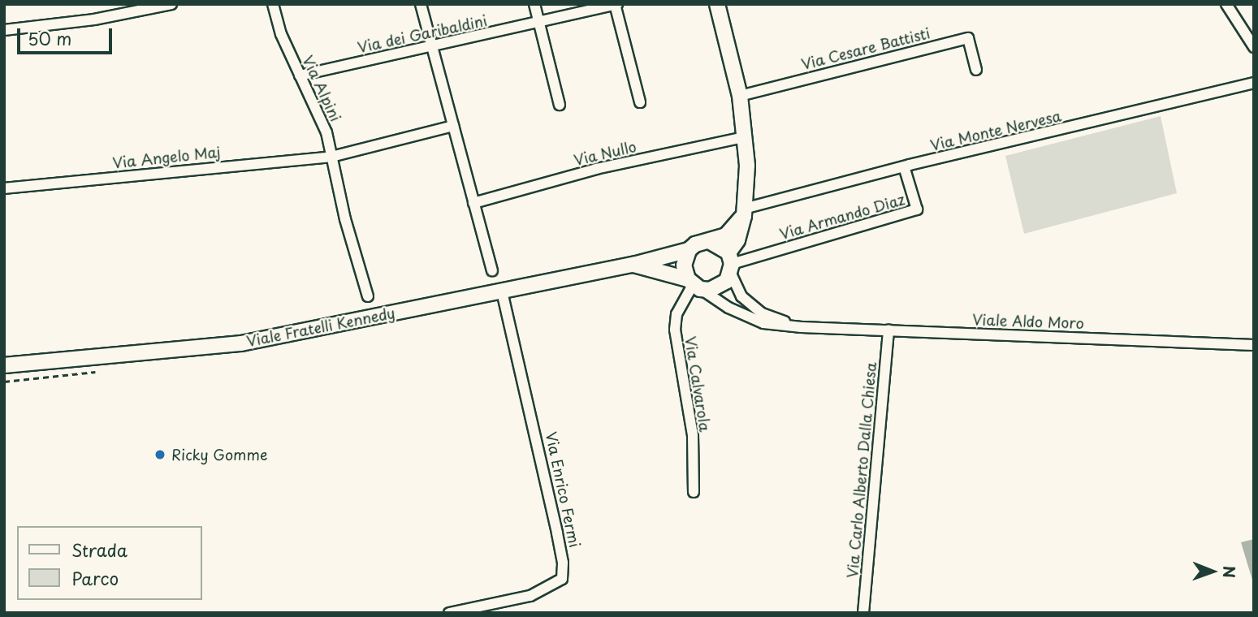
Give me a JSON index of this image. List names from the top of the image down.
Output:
{
  "streets": {
    "street": [
      "Via dei Garibaldini",
      "Via Cesare Battisti",
      "Via Alpini",
      "Via Monte Nervesa",
      "Via Nullo",
      "Via Angelo Maj",
      "Via Armando Diaz",
      "Viale Aldo Moro",
      "Viale Fratelli Kennedy",
      "Via Calvarola",
      "Via Carlo Alberto Dalla Chiesa",
      "Via Enrico Fermi"
    ]
  },
  "crossings": [
    ["Via dei Garibaldini", "Via Alpini"],
    ["Via Alpini", "Via Angelo Maj"],
    ["Via Monte Nervesa", "Via Armando Diaz"],
    ["Via Armando Diaz", "Viale Aldo Moro"],
    ["Via Armando Diaz", "Viale Fratelli Kennedy"],
    ["Via Armando Diaz", "Via Calvarola"],
    ["Viale Aldo Moro", "Viale Fratelli Kennedy"],
    ["Viale Aldo Moro", "Via Calvarola"],
    ["Viale Aldo Moro", "Via Carlo Alberto Dalla Chiesa"],
    ["Viale Fratelli Kennedy", "Via Calvarola"],
    ["Viale Fratelli Kennedy", "Via Enrico Fermi"]
  ],
  "places": ["Ricky Gomme"],
  "legend": ["Strada", "Parco"],
  "scale_bar": "50 m",
  "north": "right"
}
